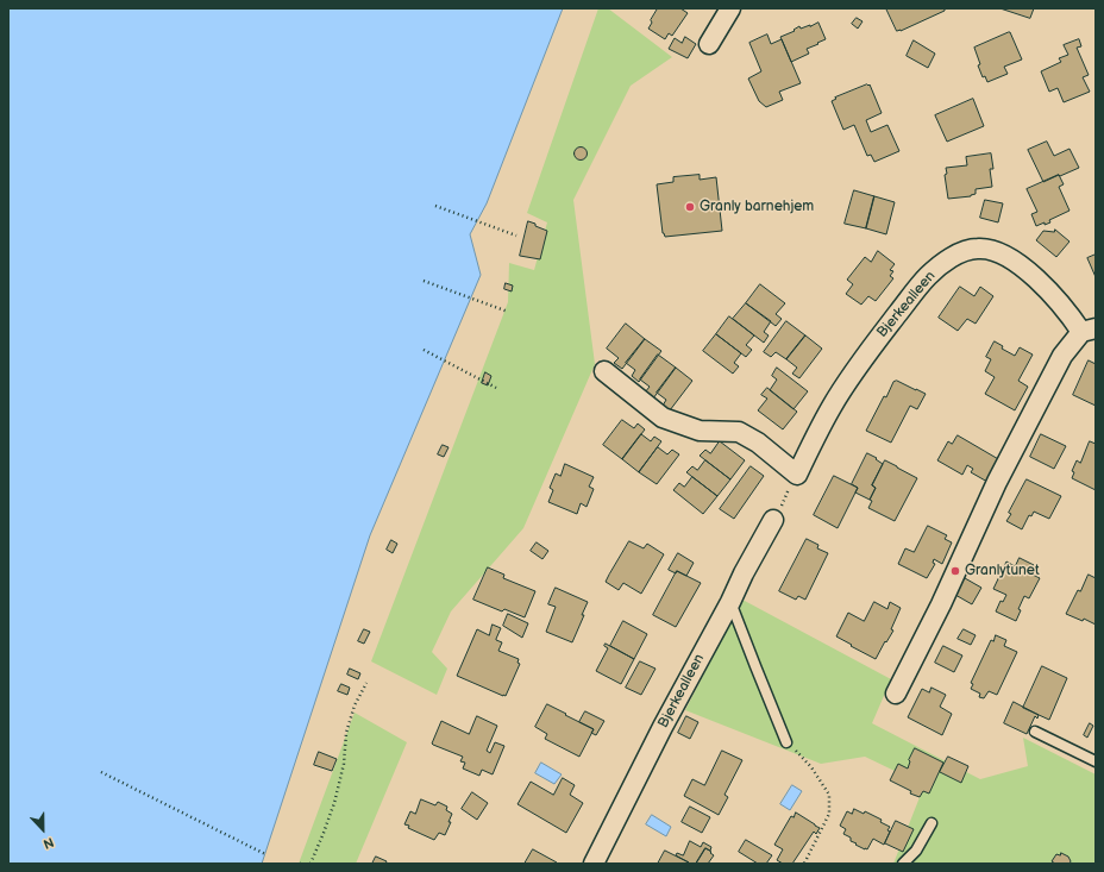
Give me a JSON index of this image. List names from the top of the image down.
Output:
{
  "streets": {
    "street": ["Bjerkealleen"]
  },
  "places": ["Granly barnehjem", "Granlytunet"],
  "north": "bottom"
}
